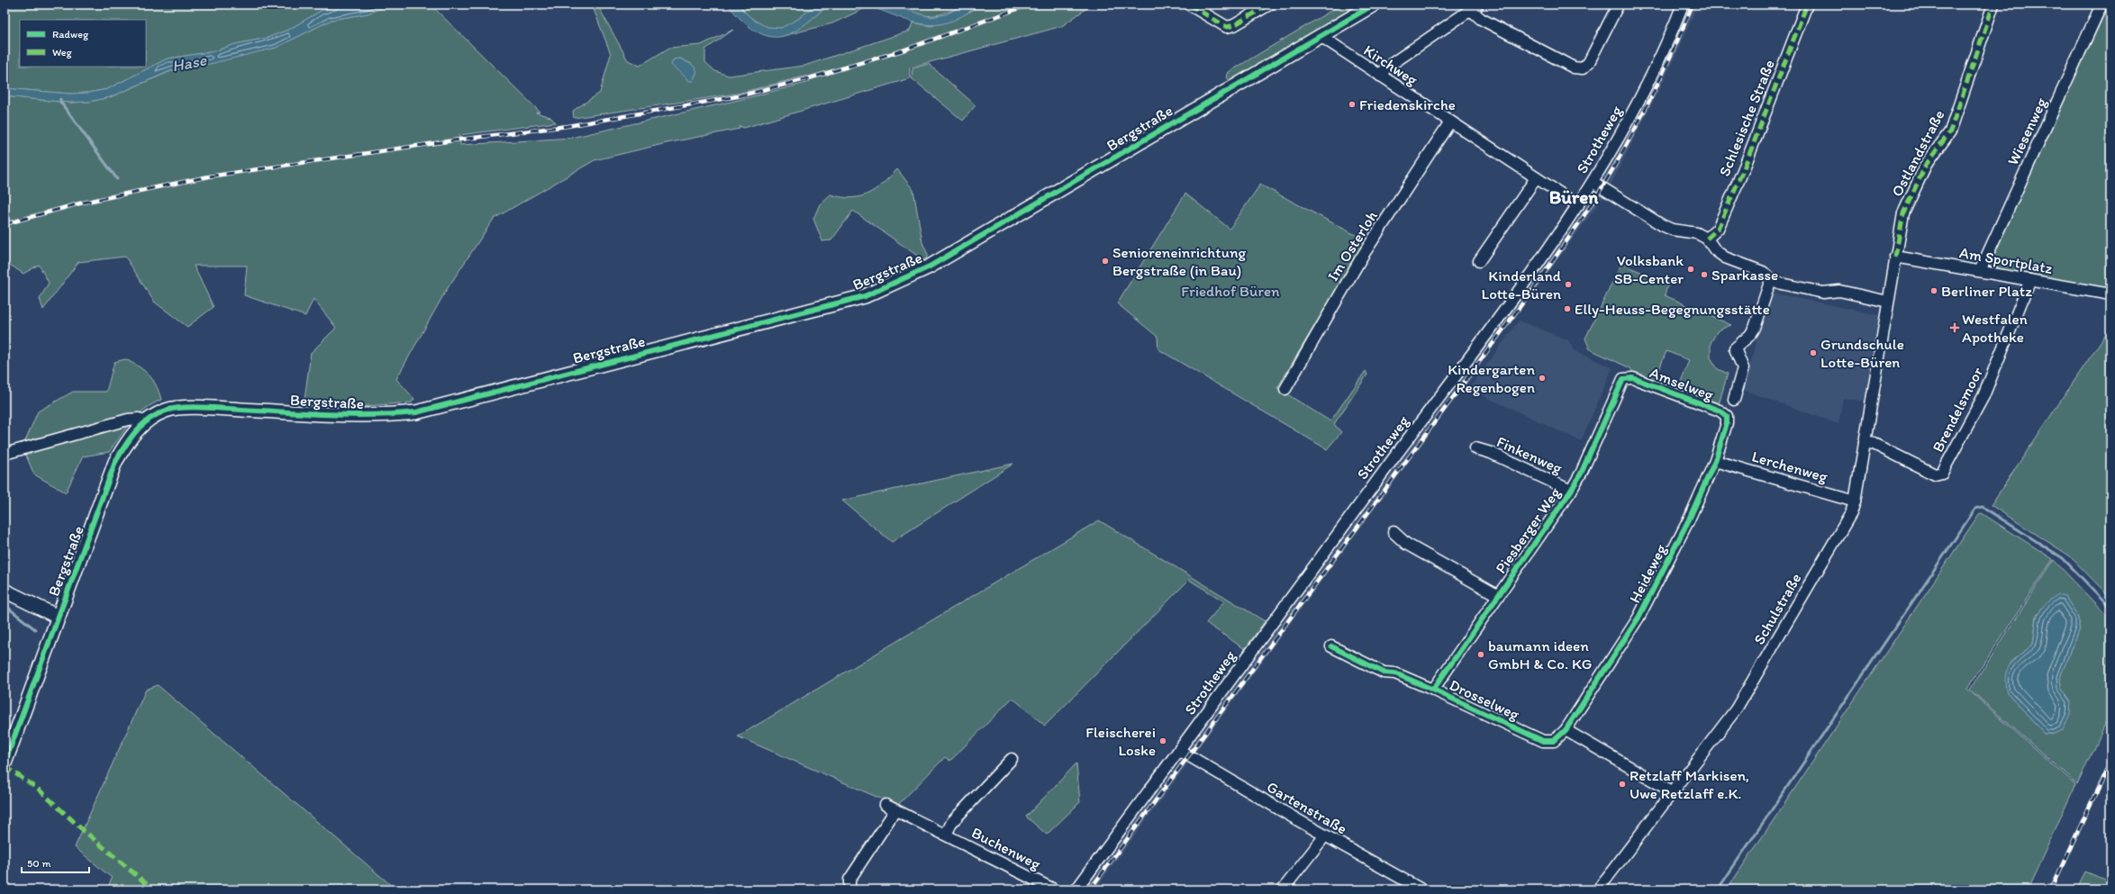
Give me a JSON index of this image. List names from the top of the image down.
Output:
{
  "streets": {
    "street": [
      "Kirchweg",
      "Schlesische Straße",
      "Bergstraße",
      "Wiesenweg",
      "Strotheweg",
      "Ostlandstraße",
      "Im Osterloh",
      "Am Sportplatz",
      "Amselweg",
      "Brendelsmoor",
      "Finkenweg",
      "Lerchenweg",
      "Piesberger Weg",
      "Heideweg",
      "Schulstraße",
      "Drosselweg",
      "Gartenstraße",
      "Buchenweg"
    ]
  },
  "crossings": [
    ["Kirchweg", "Bergstraße"],
    ["Kirchweg", "Strotheweg"],
    ["Kirchweg", "Im Osterloh"],
    ["Wiesenweg", "Am Sportplatz"],
    ["Strotheweg", "Gartenstraße"],
    ["Ostlandstraße", "Am Sportplatz"],
    ["Am Sportplatz", "Brendelsmoor"],
    ["Amselweg", "Piesberger Weg"],
    ["Amselweg", "Heideweg"],
    ["Brendelsmoor", "Schulstraße"],
    ["Finkenweg", "Piesberger Weg"],
    ["Lerchenweg", "Heideweg"],
    ["Lerchenweg", "Schulstraße"],
    ["Piesberger Weg", "Drosselweg"],
    ["Heideweg", "Drosselweg"]
  ],
  "districts": ["Büren"],
  "water": ["Hase"],
  "parks": ["Friedhof Büren"],
  "places": {
    "other": [
      "Friedenskirche",
      "Senioreneinrichtung Bergstraße (in Bau)",
      "Volksbank SB-Center",
      "Sparkasse",
      "Kinderland Lotte-Büren",
      "Berliner Platz",
      "Elly-Heuss-Begegnungsstätte",
      "Grundschule Lotte-Büren",
      "Kindergarten Regenbogen",
      "baumann ideen GmbH & Co. KG",
      "Fleischerei Loske",
      "Retzlaff Markisen, Uwe Retzlaff e.K."
    ],
    "health": ["Westfalen Apotheke"]
  },
  "legend": ["Radweg", "Weg"],
  "scale_bar": "50 m"
}
